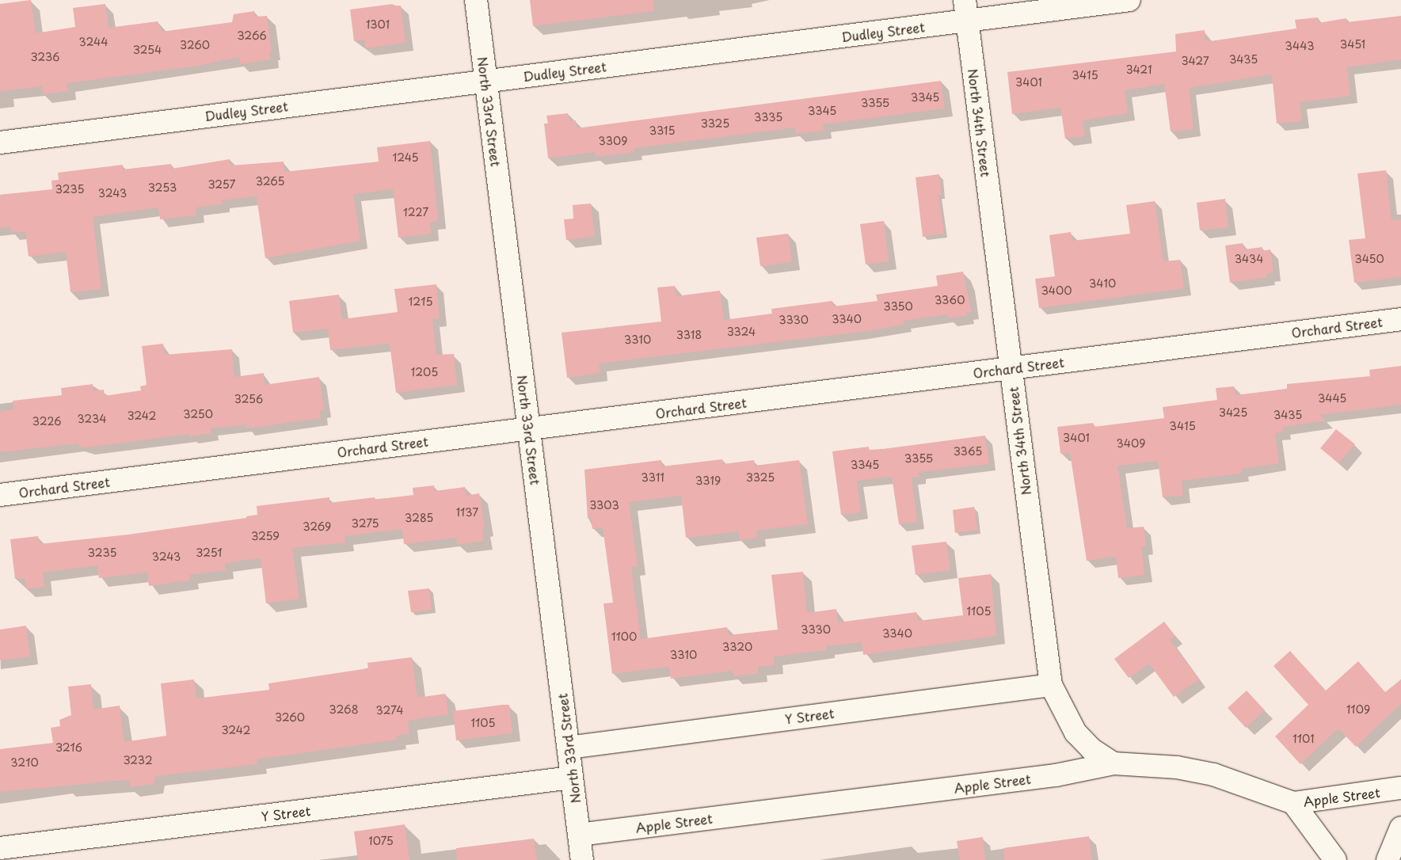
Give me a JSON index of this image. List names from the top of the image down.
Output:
{
  "streets": {
    "street": [
      "Dudley Street",
      "North 33rd Street",
      "North 34th Street",
      "Orchard Street",
      "Y Street",
      "Apple Street"
    ]
  },
  "crossings": [
    ["Dudley Street", "North 33rd Street"],
    ["Dudley Street", "North 34th Street"],
    ["North 33rd Street", "Orchard Street"],
    ["North 33rd Street", "Y Street"],
    ["North 33rd Street", "Apple Street"],
    ["North 34th Street", "Orchard Street"],
    ["North 34th Street", "Y Street"],
    ["North 34th Street", "Apple Street"]
  ],
  "house_numbers": [
    "1301",
    "3266",
    "3244",
    "3451",
    "3260",
    "3443",
    "3254",
    "3236",
    "3435",
    "3427",
    "3421",
    "3415",
    "3401",
    "3345",
    "3355",
    "3345",
    "3335",
    "3325",
    "3315",
    "3309",
    "1245",
    "3265",
    "3257",
    "3253",
    "3235",
    "3243",
    "1227",
    "3434",
    "3450",
    "3410",
    "3400",
    "3360",
    "1215",
    "3350",
    "3340",
    "3330",
    "3324",
    "3318",
    "3310",
    "1205",
    "3445",
    "3256",
    "3425",
    "3250",
    "3435",
    "3242",
    "3234",
    "3226",
    "3415",
    "3401",
    "3409",
    "3365",
    "3355",
    "3345",
    "3311",
    "3325",
    "3319",
    "3303",
    "1137",
    "3285",
    "3275",
    "3269",
    "3259",
    "3235",
    "3251",
    "3243",
    "1105",
    "3330",
    "3340",
    "1100",
    "3320",
    "3310",
    "3268",
    "1109",
    "3274",
    "3260",
    "1105",
    "3242",
    "1101",
    "3216",
    "3232",
    "3210",
    "1075"
  ]
}
